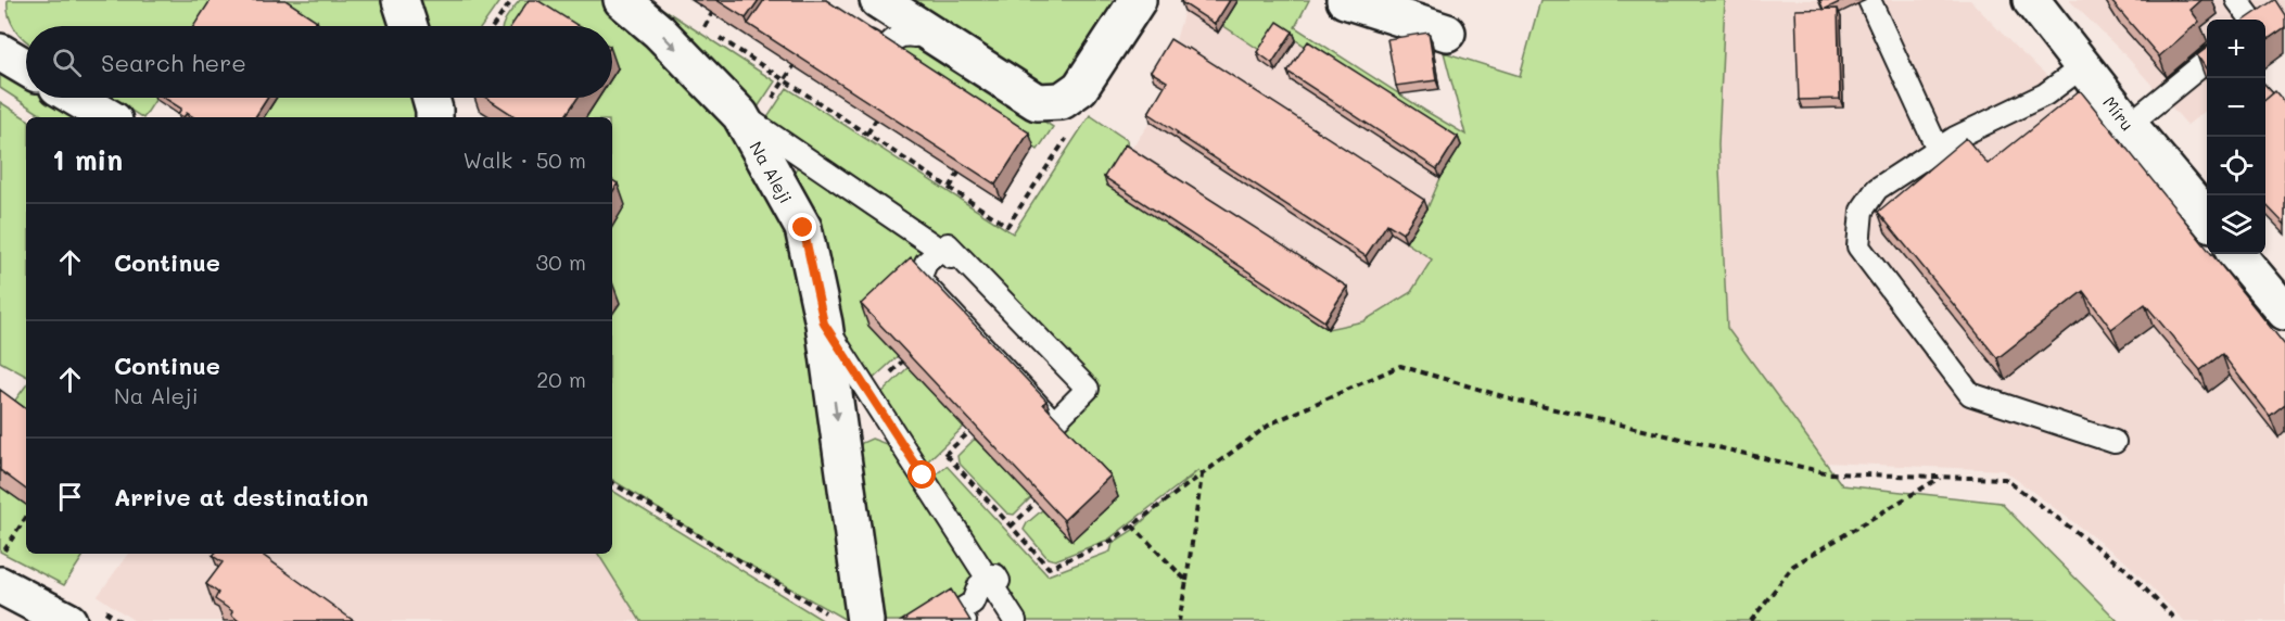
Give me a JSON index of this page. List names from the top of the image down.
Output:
{
  "streets": {
    "street": ["Míru", "Na Aleji"]
  },
  "one_way": ["Na Aleji"],
  "page": {
    "map_buttons": ["+", "−"],
    "search": "Search here",
    "heading": ["1 min", "Walk · 50 m"],
    "list": [
      ["Continue", "30 m"],
      ["Continue", "Na Aleji", "20 m"],
      "Arrive at destination"
    ]
  }
}
